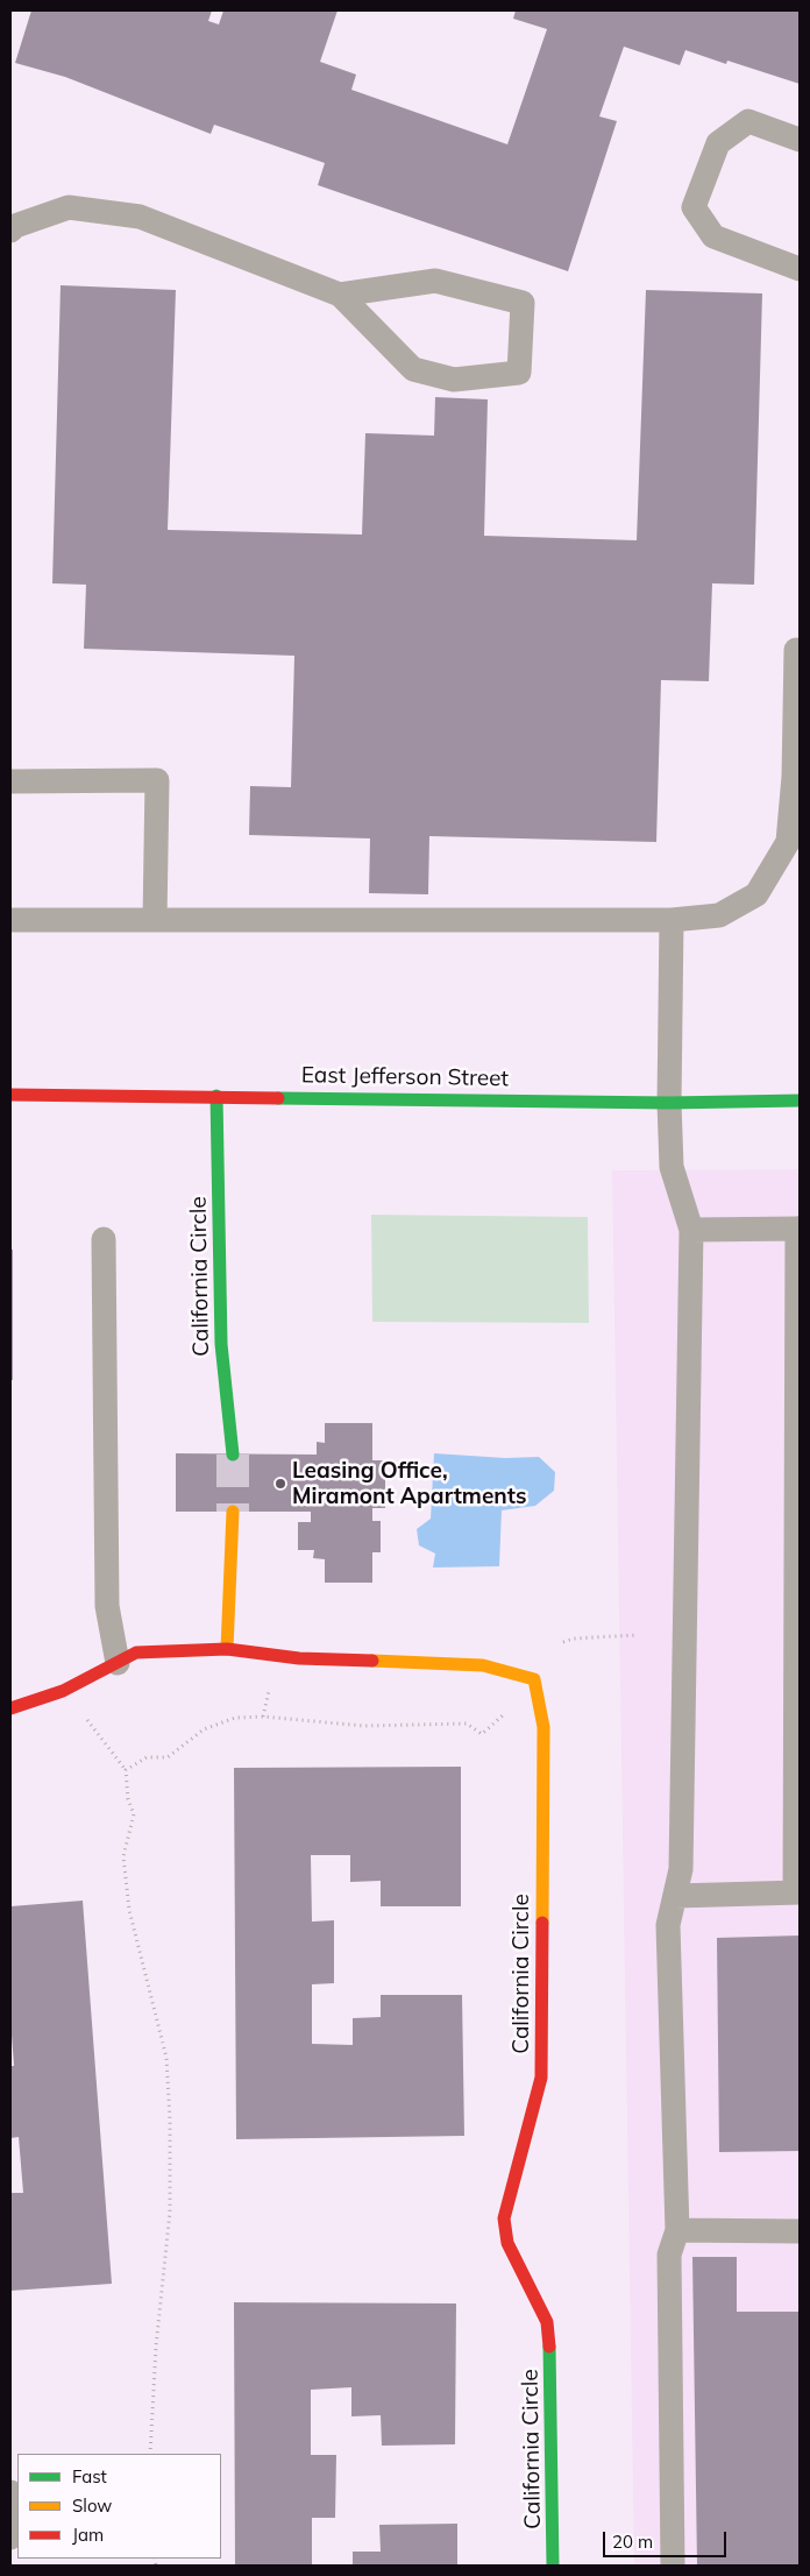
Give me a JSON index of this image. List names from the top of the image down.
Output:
{
  "streets": {
    "street": ["East Jefferson Street", "California Circle"]
  },
  "crossings": [
    ["East Jefferson Street", "California Circle"]
  ],
  "places": ["Leasing Office, Miramont Apartments"],
  "legend": ["Fast", "Slow", "Jam"],
  "scale_bar": "20 m"
}
